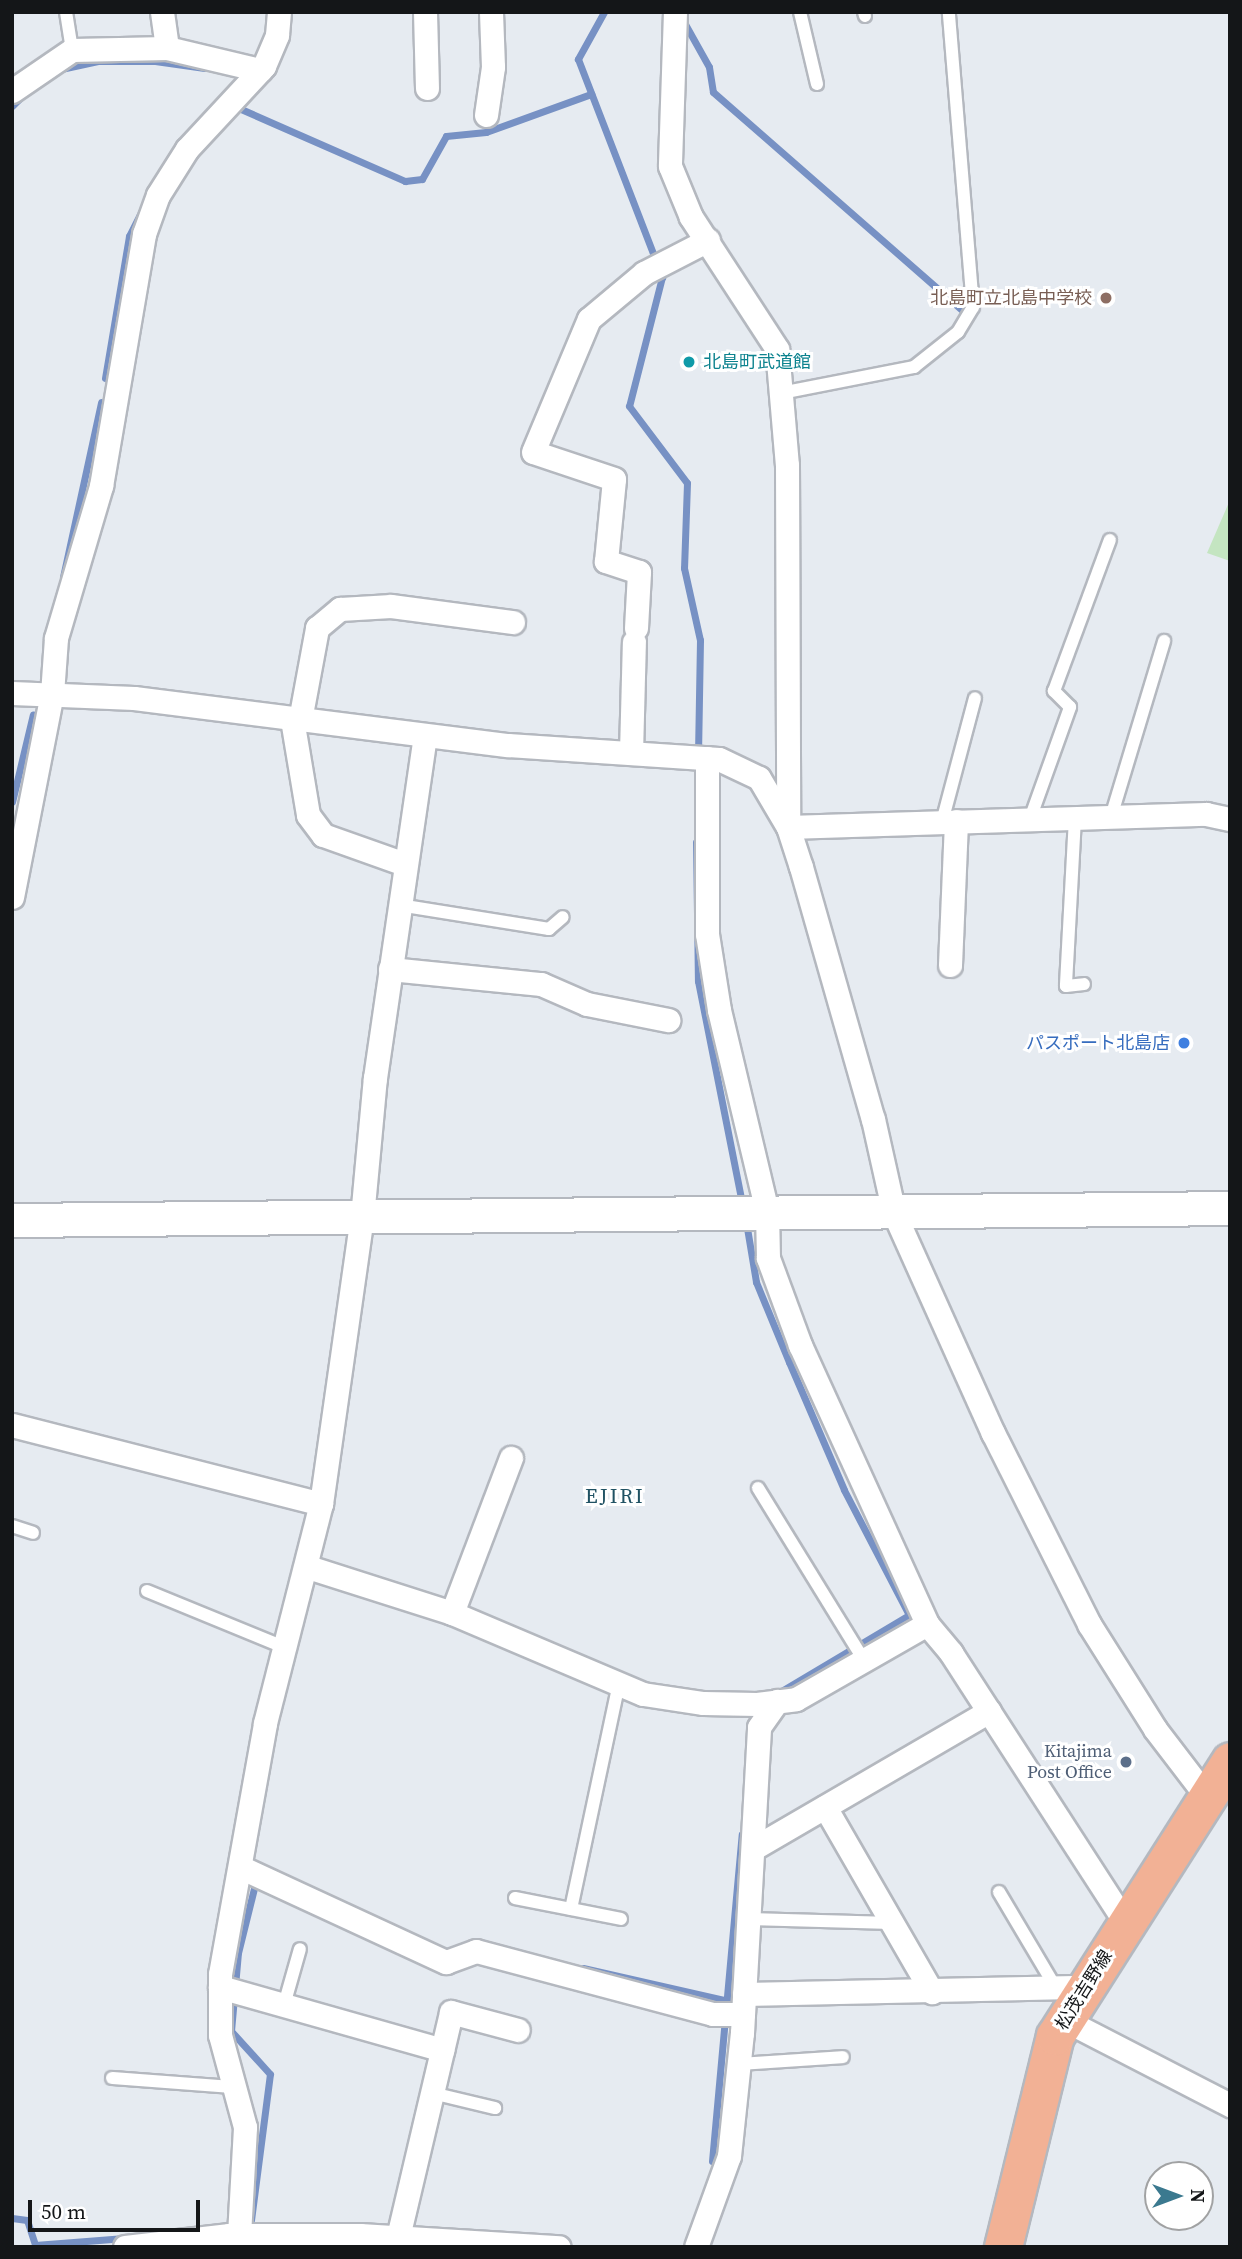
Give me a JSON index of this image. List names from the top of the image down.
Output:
{
  "streets": {
    "main road": ["松茂吉野線"]
  },
  "districts": ["EJIRI"],
  "places": [
    "北島町立北島中学校",
    "北島町武道館",
    "パスポート北島店",
    "Kitajima Post Office"
  ],
  "scale_bar": "50 m",
  "north": "right"
}
